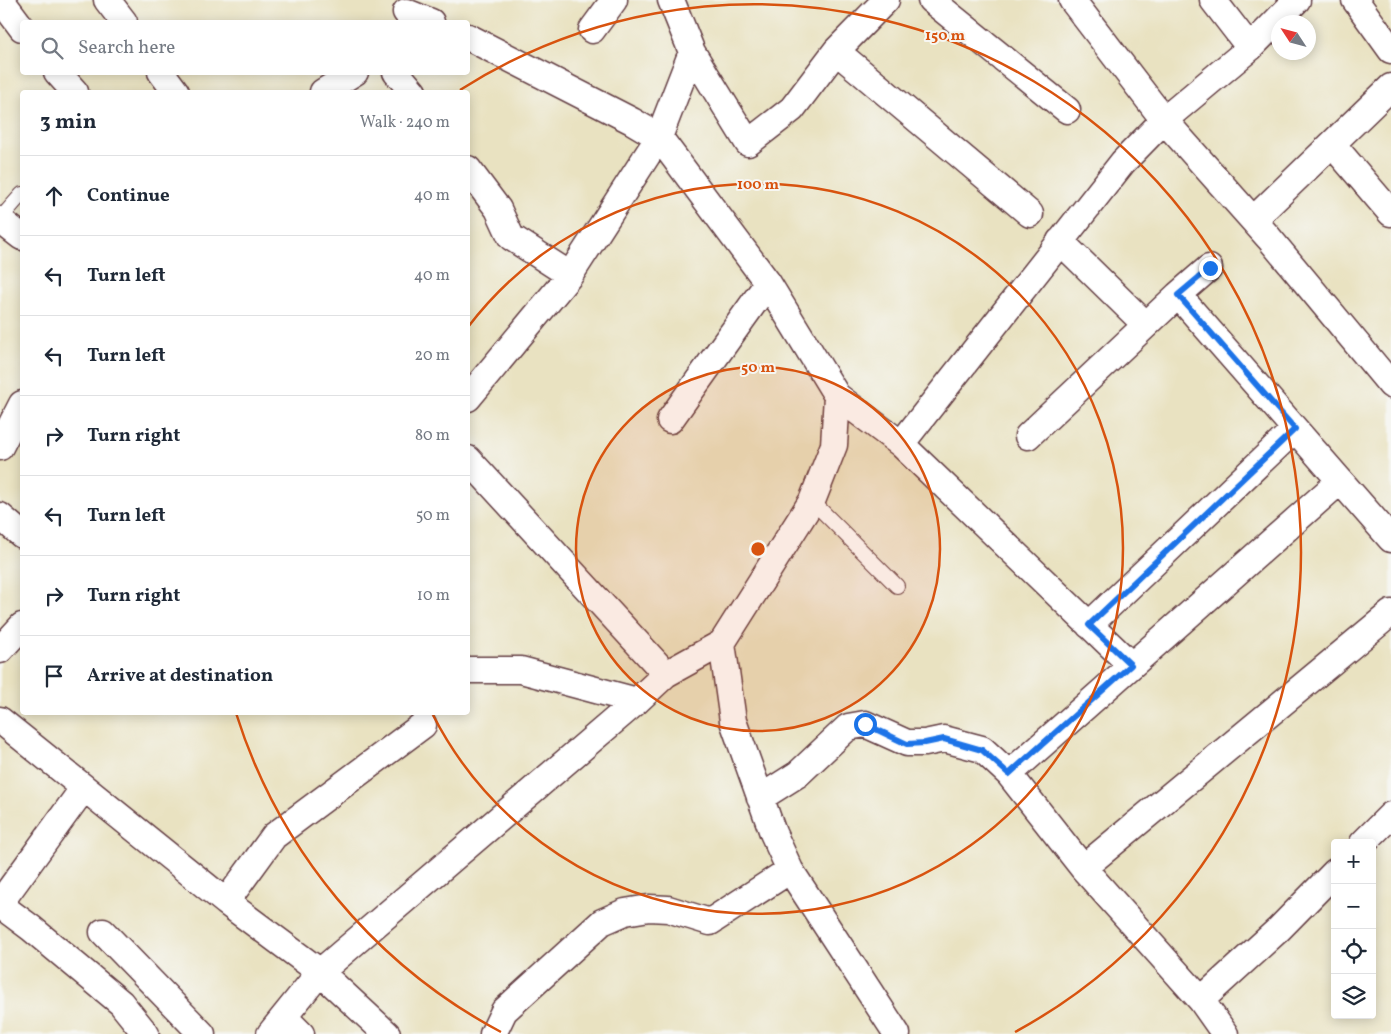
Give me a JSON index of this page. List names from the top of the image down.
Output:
{
  "north": "top left",
  "page": {
    "search": "Search here",
    "heading": ["3 min", "Walk · 240 m"],
    "list": [
      ["Continue", "40 m"],
      ["Turn left", "40 m"],
      ["Turn left", "20 m"],
      ["Turn right", "80 m"],
      ["Turn left", "50 m"],
      ["Turn right", "10 m"],
      "Arrive at destination"
    ],
    "map_buttons": ["+", "−"]
  },
  "rings": ["150 m", "100 m", "50 m"]
}
